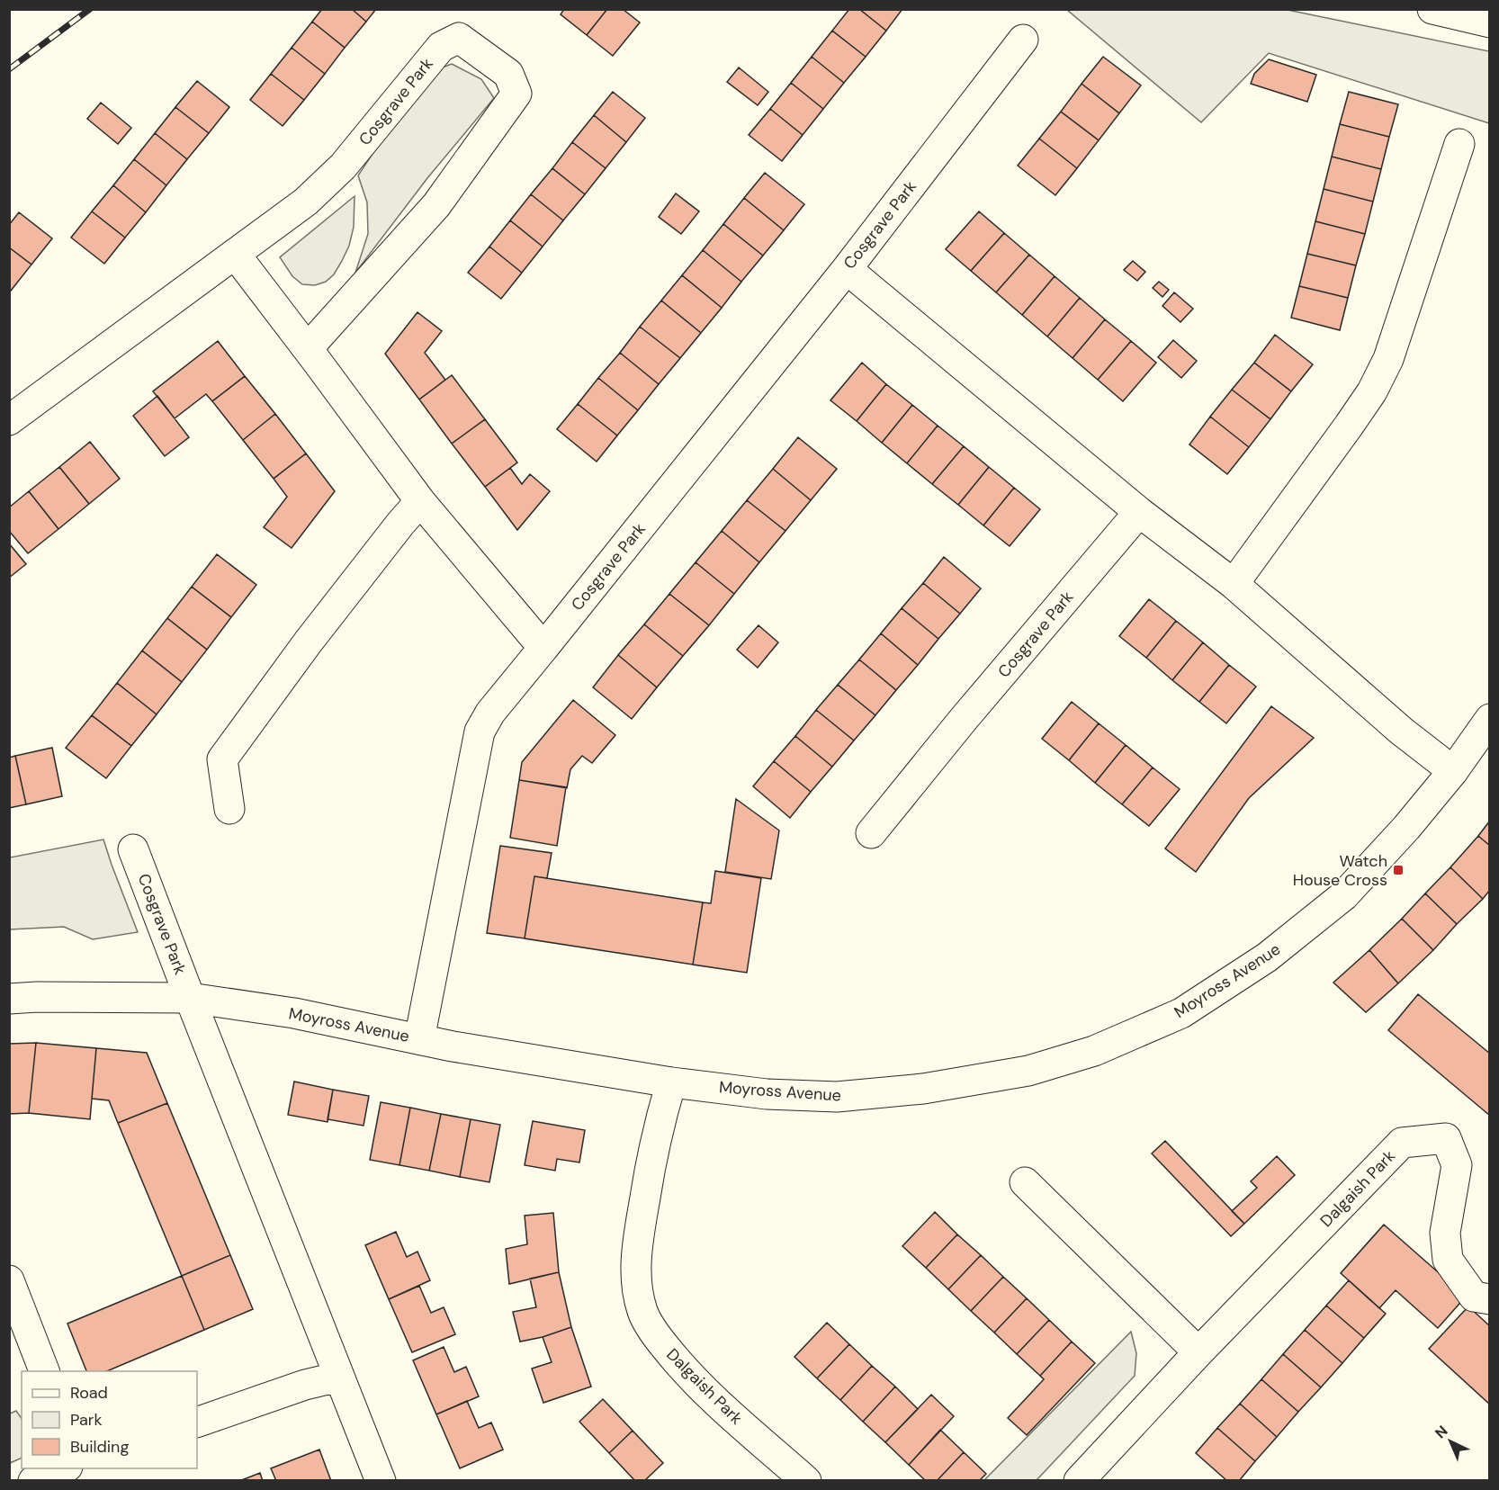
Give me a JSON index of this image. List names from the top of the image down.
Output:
{
  "streets": {
    "street": ["Cosgrave Park", "Moyross Avenue", "Dalgaish Park"]
  },
  "crossings": [
    ["Cosgrave Park", "Moyross Avenue"],
    ["Moyross Avenue", "Dalgaish Park"]
  ],
  "places": {
    "transit": ["Watch House Cross"]
  },
  "legend": ["Road", "Park", "Building"],
  "north": "top left"
}
